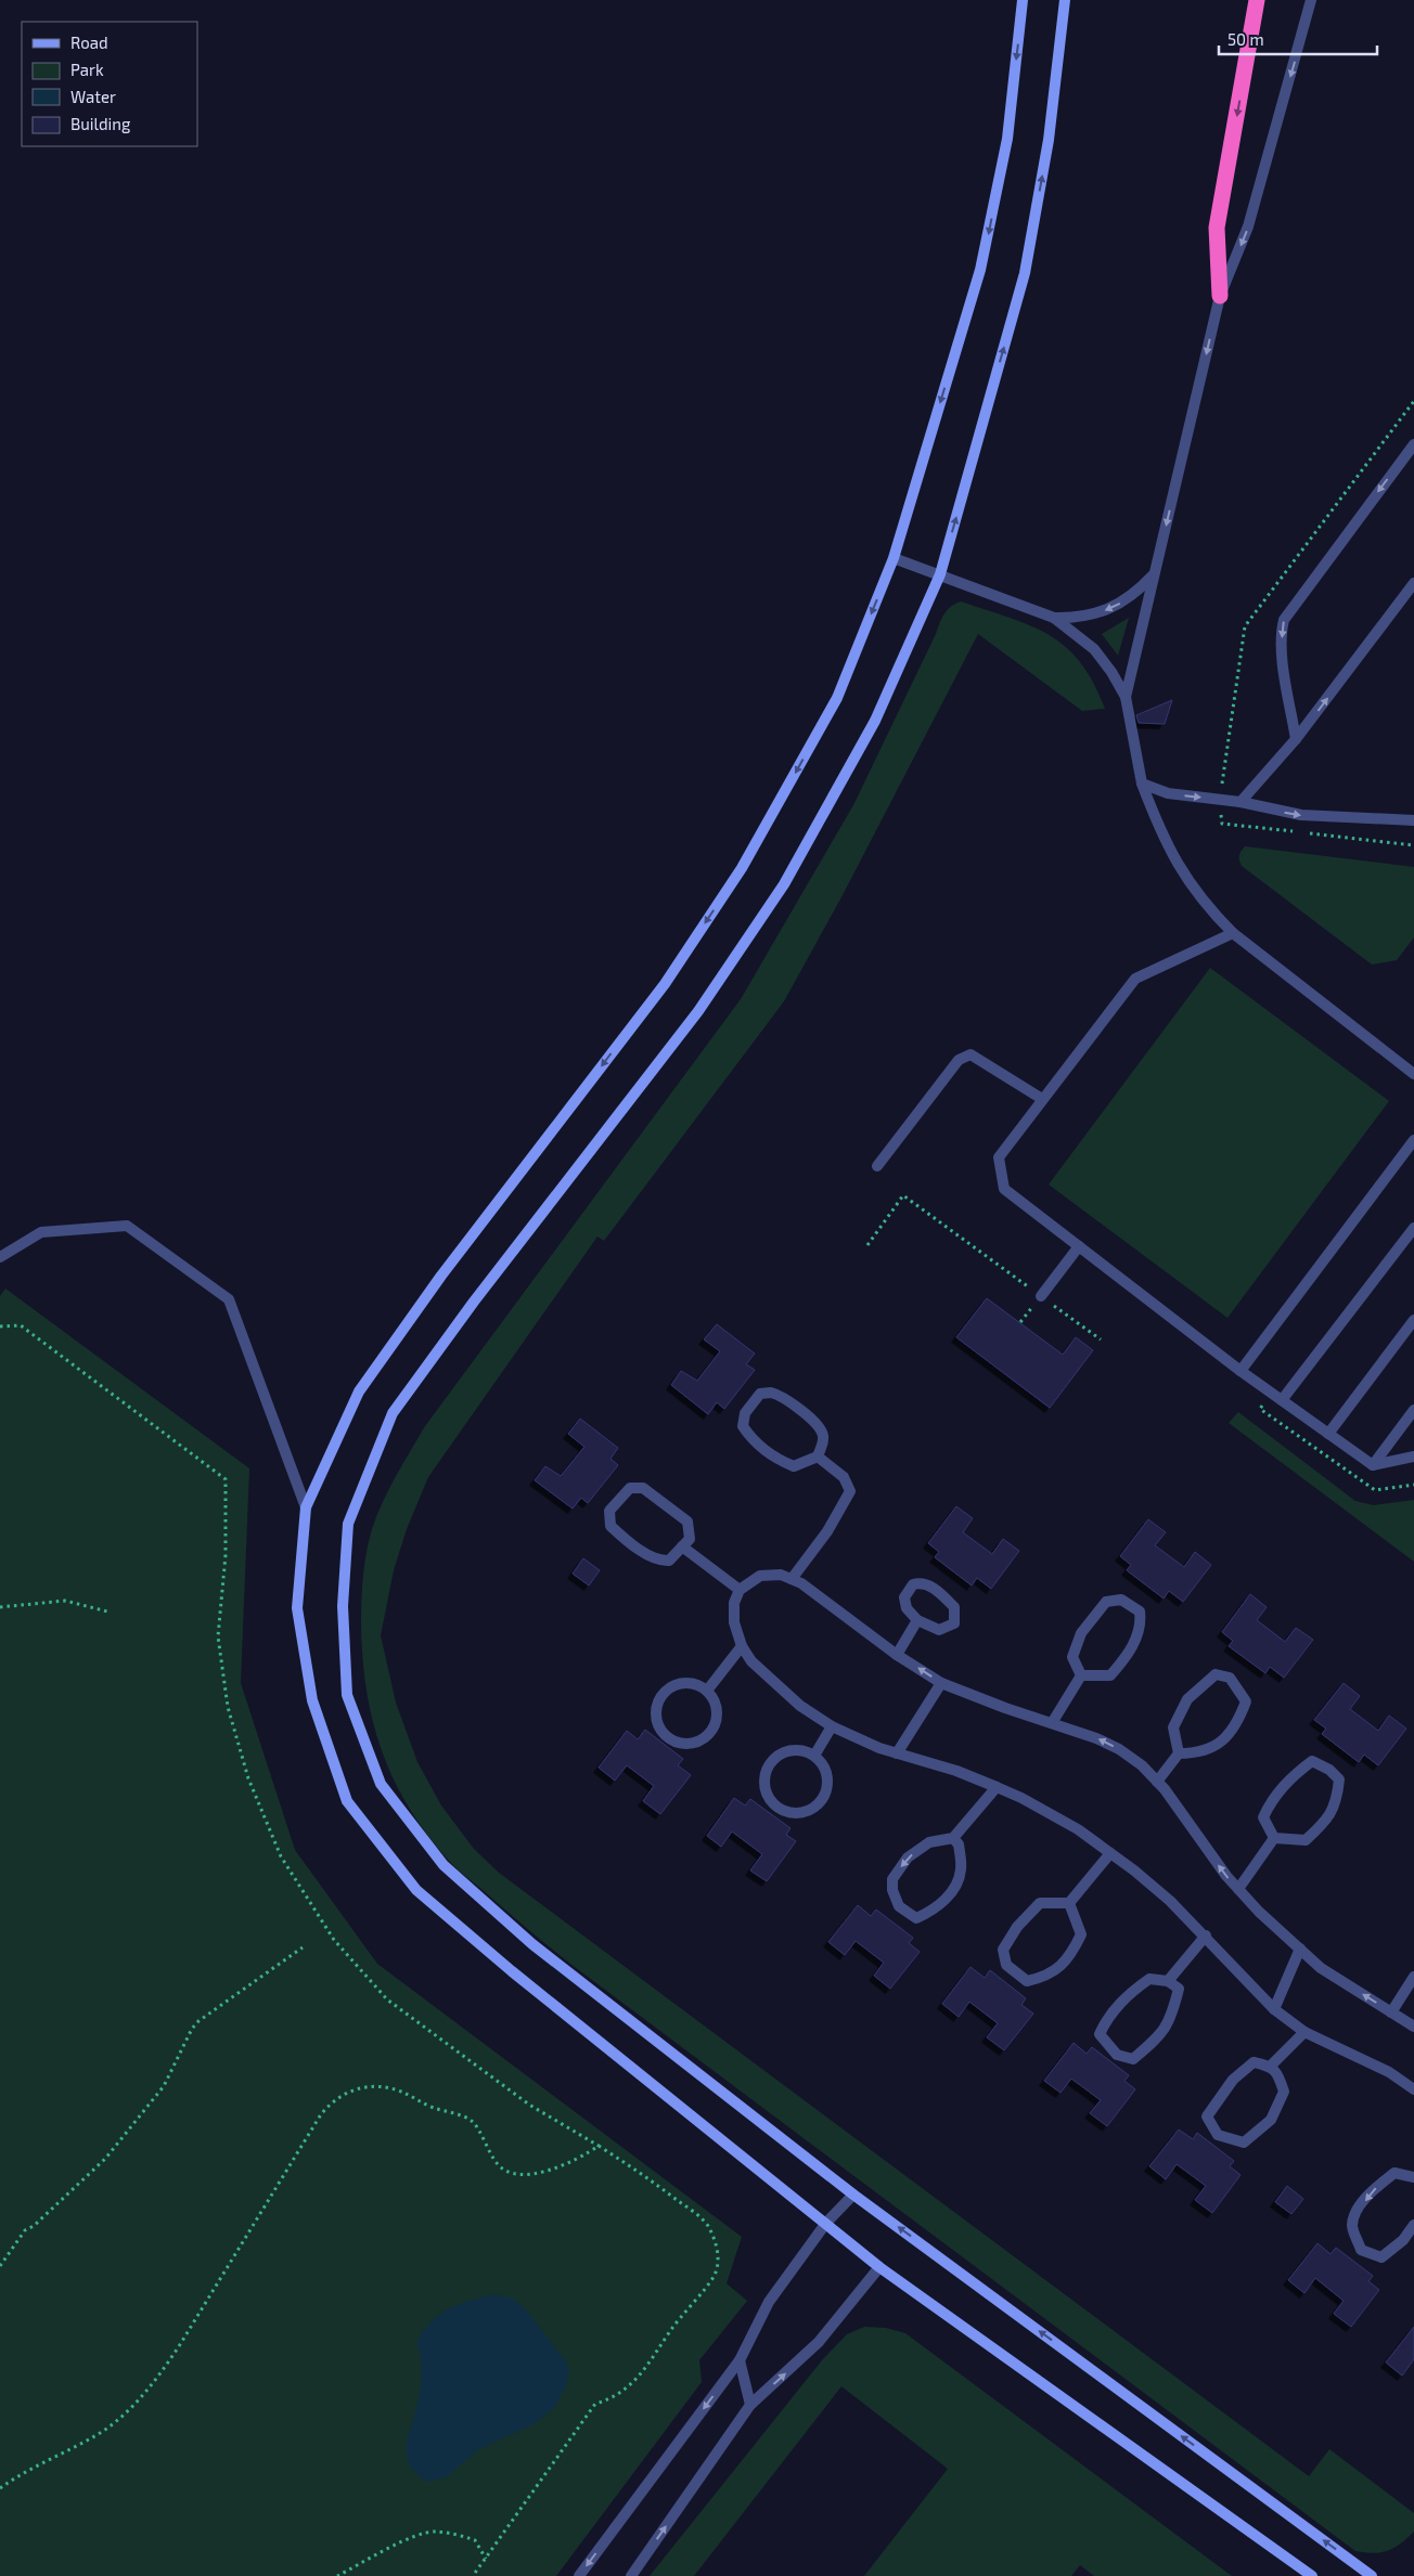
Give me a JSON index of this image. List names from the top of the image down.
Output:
{
  "legend": [
    "Road",
    "Park",
    "Water",
    "Building"
  ],
  "scale_bar": "50 m"
}
